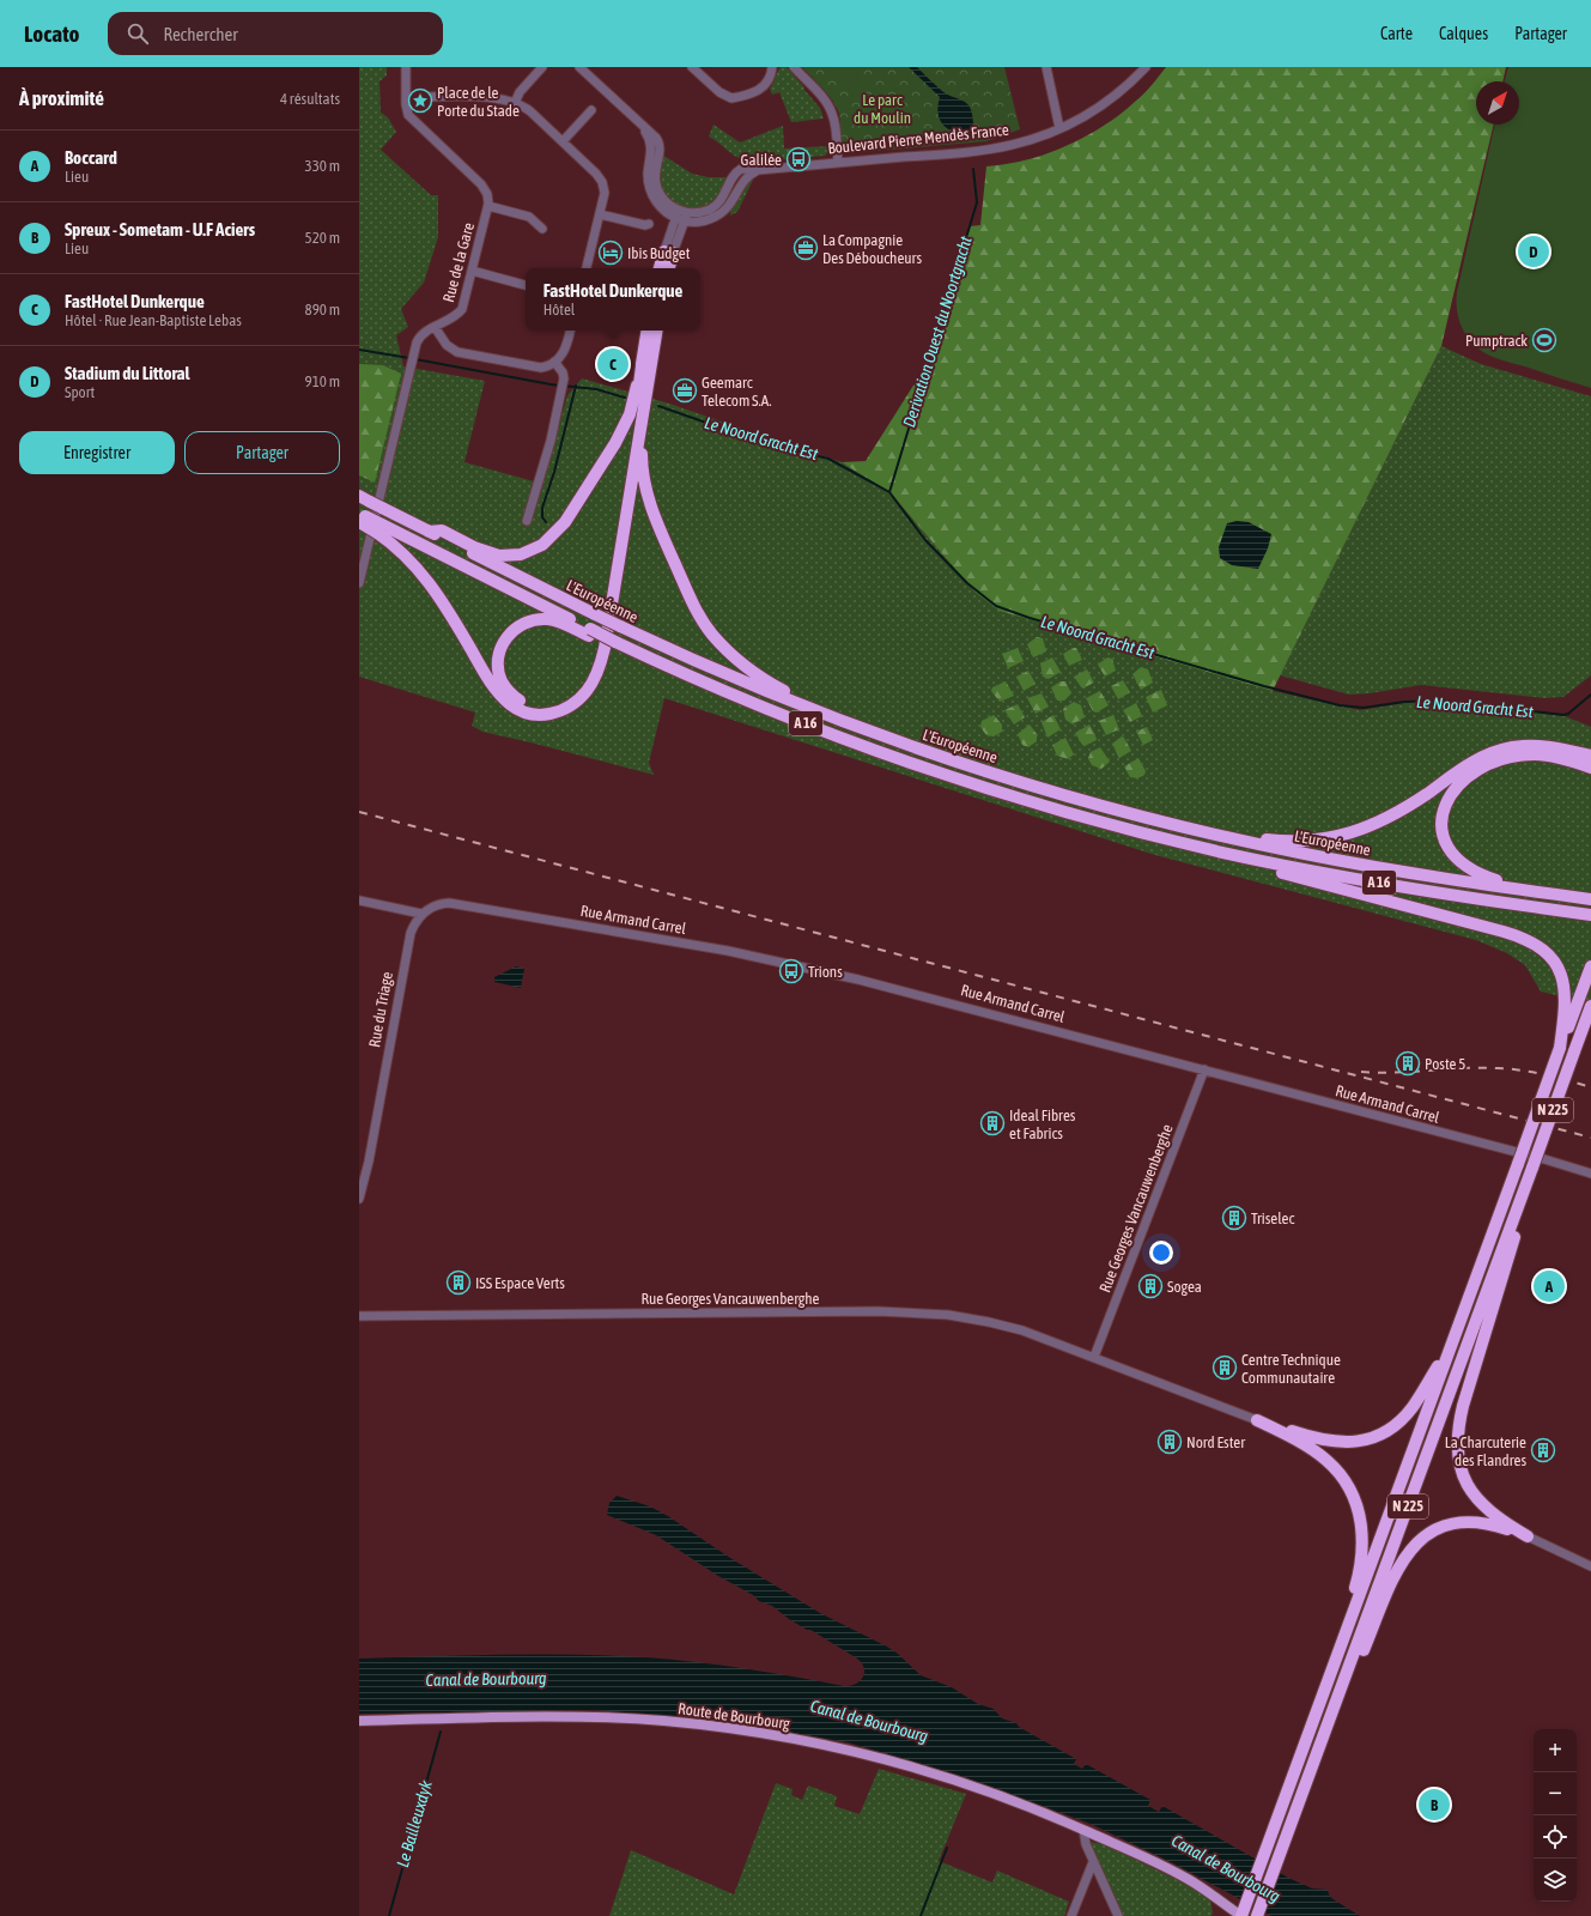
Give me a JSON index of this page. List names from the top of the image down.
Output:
{
  "streets": {
    "highway": ["L'Européenne", "A 16", "N 225"],
    "main road": ["Route de Bourbourg"],
    "street": [
      "Boulevard Pierre Mendès France",
      "Rue de la Gare",
      "Rue Armand Carrel",
      "Rue du Triage",
      "Rue Georges Vancauwenberghe"
    ]
  },
  "crossings": [
    ["Rue Armand Carrel", "Rue du Triage"],
    ["Rue Armand Carrel", "Rue Georges Vancauwenberghe"],
    ["N 225", "Route de Bourbourg"]
  ],
  "water": [
    "Derivation Ouest du Noortgracht",
    "Le Noord Gracht Est",
    "Canal de Bourbourg",
    "Le Bailleuxdyk"
  ],
  "parks": ["Le parc du Moulin"],
  "places": {
    "place": ["Place de le Porte du Stade"],
    "bus stop": ["Galilée", "Trions"],
    "office": ["La Compagnie Des Déboucheurs", "Geemarc Telecom S.A."],
    "hotel": ["Ibis Budget"],
    "sports": ["Pumptrack"],
    "building": [
      "Poste 5",
      "Ideal Fibres et Fabrics",
      "Triselec",
      "ISS Espace Verts",
      "Sogea",
      "Centre Technique Communautaire",
      "Nord Ester",
      "La Charcuterie des Flandres"
    ]
  },
  "north": "top right",
  "page": {
    "header": "Locato",
    "search": "Rechercher",
    "nav": ["Carte", "Calques", "Partager"],
    "heading": ["À proximité", "4 résultats"],
    "list": [
      {
        "mark": "A",
        "name": "Boccard",
        "note": "Lieu",
        "value": "330 m"
      },
      {
        "mark": "B",
        "name": "Spreux - Sometam - U.F Aciers",
        "note": "Lieu",
        "value": "520 m"
      },
      {
        "mark": "C",
        "name": "FastHotel Dunkerque",
        "note": "Hôtel · Rue Jean-Baptiste Lebas",
        "value": "890 m"
      },
      {
        "mark": "D",
        "name": "Stadium du Littoral",
        "note": "Sport",
        "value": "910 m"
      }
    ],
    "pins": [
      "D",
      "C",
      "A",
      "B"
    ],
    "popup": ["FastHotel Dunkerque", "Hôtel"],
    "buttons": ["Enregistrer", "Partager"],
    "map_buttons": ["+", "−"]
  }
}
